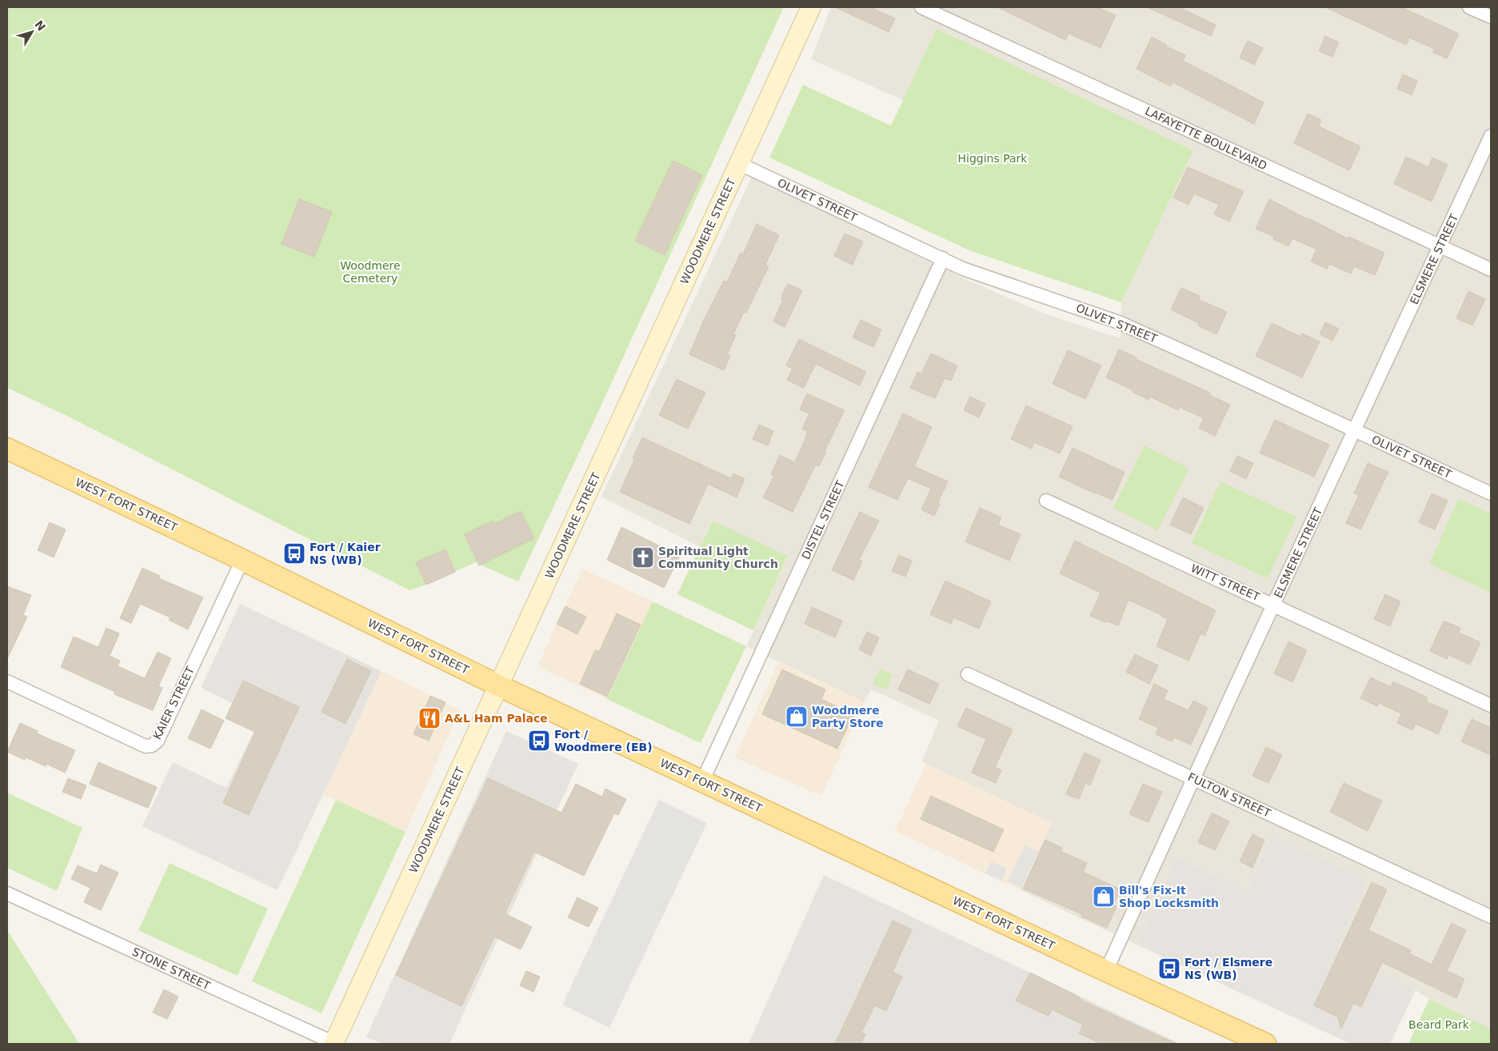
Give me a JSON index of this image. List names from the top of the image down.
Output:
{
  "streets": {
    "main road": ["WEST FORT STREET"],
    "street": [
      "LAFAYETTE BOULEVARD",
      "OLIVET STREET",
      "WOODMERE STREET",
      "ELSMERE STREET",
      "DISTEL STREET",
      "WITT STREET",
      "KAIER STREET",
      "FULTON STREET",
      "STONE STREET"
    ]
  },
  "crossings": [
    ["LAFAYETTE BOULEVARD", "ELSMERE STREET"],
    ["OLIVET STREET", "WOODMERE STREET"],
    ["OLIVET STREET", "ELSMERE STREET"],
    ["OLIVET STREET", "DISTEL STREET"],
    ["WOODMERE STREET", "WEST FORT STREET"],
    ["WOODMERE STREET", "STONE STREET"],
    ["ELSMERE STREET", "WEST FORT STREET"],
    ["ELSMERE STREET", "WITT STREET"],
    ["ELSMERE STREET", "FULTON STREET"],
    ["WEST FORT STREET", "DISTEL STREET"],
    ["WEST FORT STREET", "KAIER STREET"]
  ],
  "parks": ["Higgins Park", "Woodmere Cemetery", "Beard Park"],
  "places": {
    "bus stop": ["Fort / Kaier NS (WB)", "Fort / Woodmere (EB)", "Fort / Elsmere NS (WB)"],
    "church": ["Spiritual Light Community Church"],
    "shop": ["Woodmere Party Store", "Bill's Fix-It Shop Locksmith"],
    "restaurant": ["A&L Ham Palace"]
  },
  "north": "top right"
}
